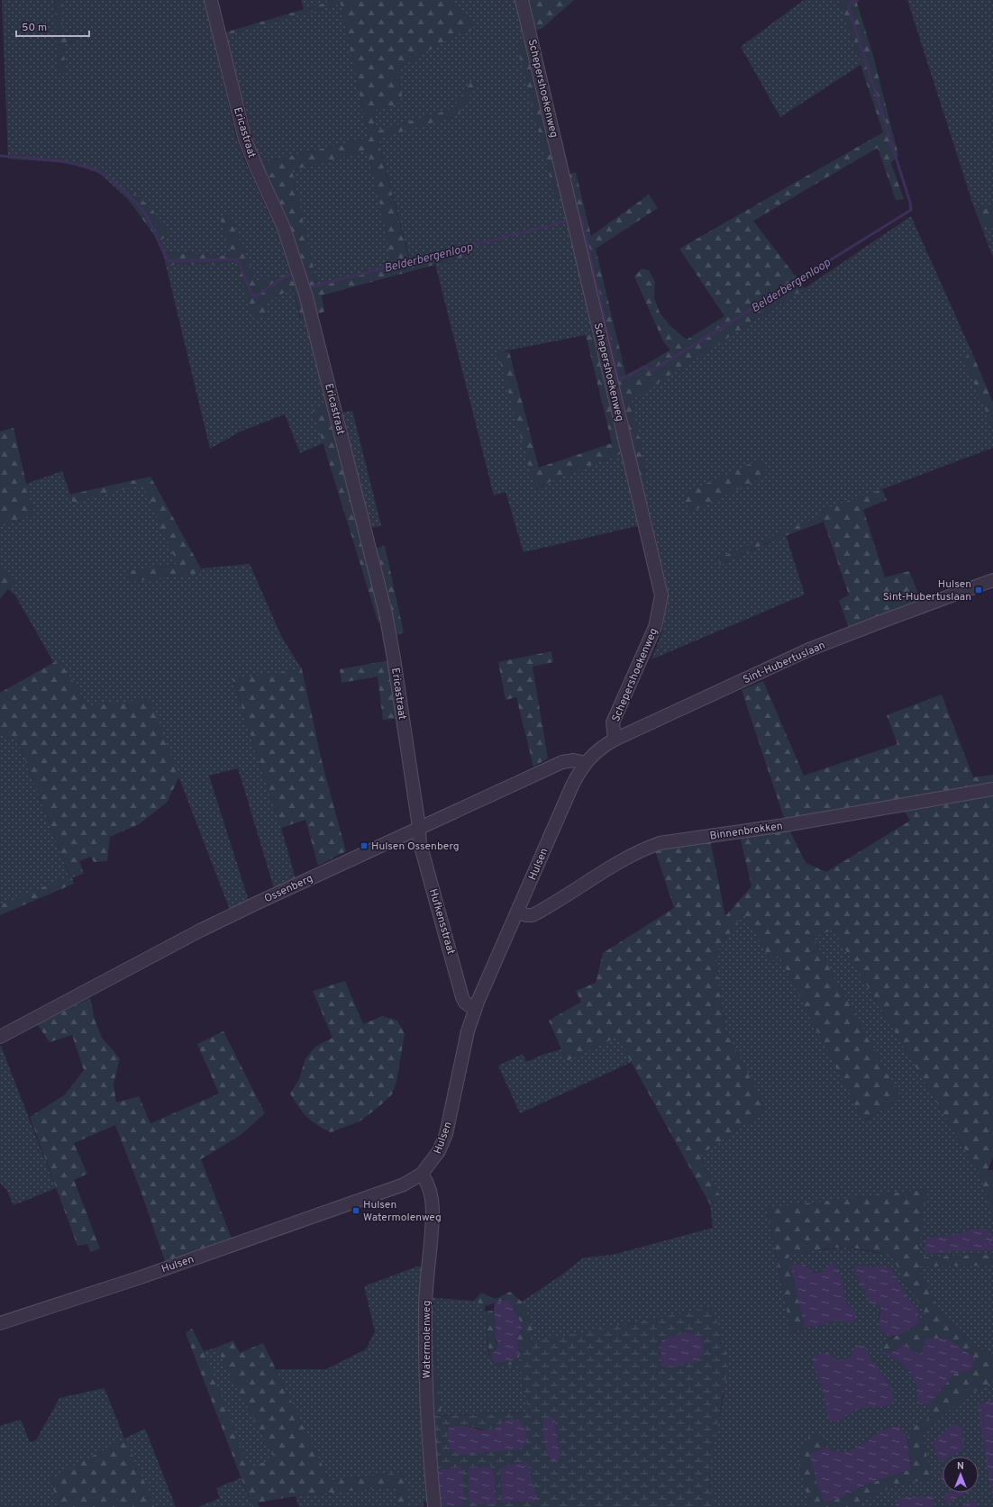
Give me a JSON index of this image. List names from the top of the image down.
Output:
{
  "streets": {
    "street": [
      "Schepershoekenweg",
      "Ericastraat",
      "Sint-Hubertuslaan",
      "Binnenbrokken",
      "Hulsen",
      "Ossenberg",
      "Hufkensstraat",
      "Watermolenweg"
    ]
  },
  "crossings": [
    ["Schepershoekenweg", "Sint-Hubertuslaan"],
    ["Ericastraat", "Ossenberg"],
    ["Ericastraat", "Hufkensstraat"],
    ["Sint-Hubertuslaan", "Hulsen"],
    ["Sint-Hubertuslaan", "Ossenberg"],
    ["Binnenbrokken", "Hulsen"],
    ["Hulsen", "Ossenberg"],
    ["Hulsen", "Hufkensstraat"],
    ["Hulsen", "Watermolenweg"],
    ["Ossenberg", "Hufkensstraat"]
  ],
  "water": ["Belderbergenloop"],
  "places": {
    "transit": ["Hulsen Sint-Hubertuslaan", "Hulsen Ossenberg", "Hulsen Watermolenweg"]
  },
  "scale_bar": "50 m",
  "north": "top"
}
